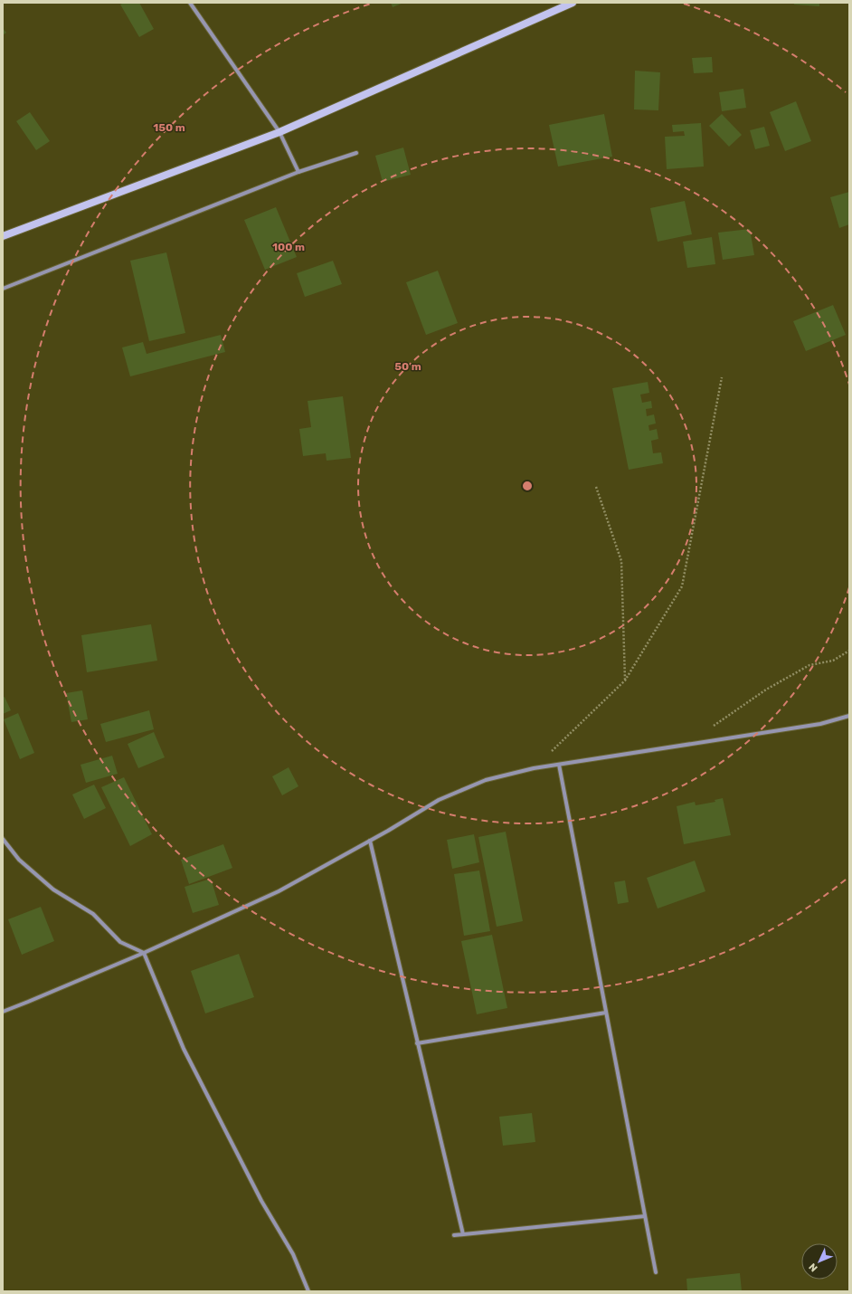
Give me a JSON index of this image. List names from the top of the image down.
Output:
{
  "north": "bottom left",
  "rings": ["150 m", "100 m", "50 m"]
}
